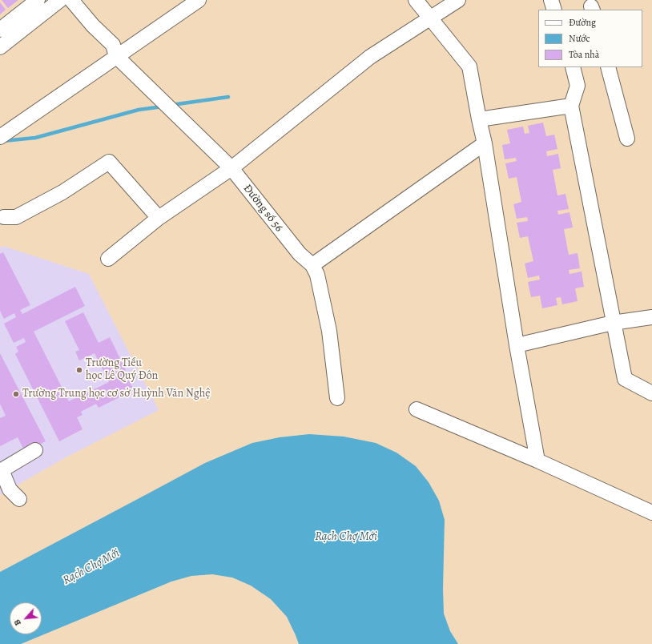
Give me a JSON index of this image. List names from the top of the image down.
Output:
{
  "streets": {
    "street": ["Đường số 56"]
  },
  "water": ["Rạch Chợ Mới"],
  "places": ["Trường Tiểu học Lê Quý Đôn", "Trường Trung học cơ sở Huỳnh Văn Nghệ"],
  "legend": ["Đường", "Nước", "Tòa nhà"],
  "north": "bottom left"
}
